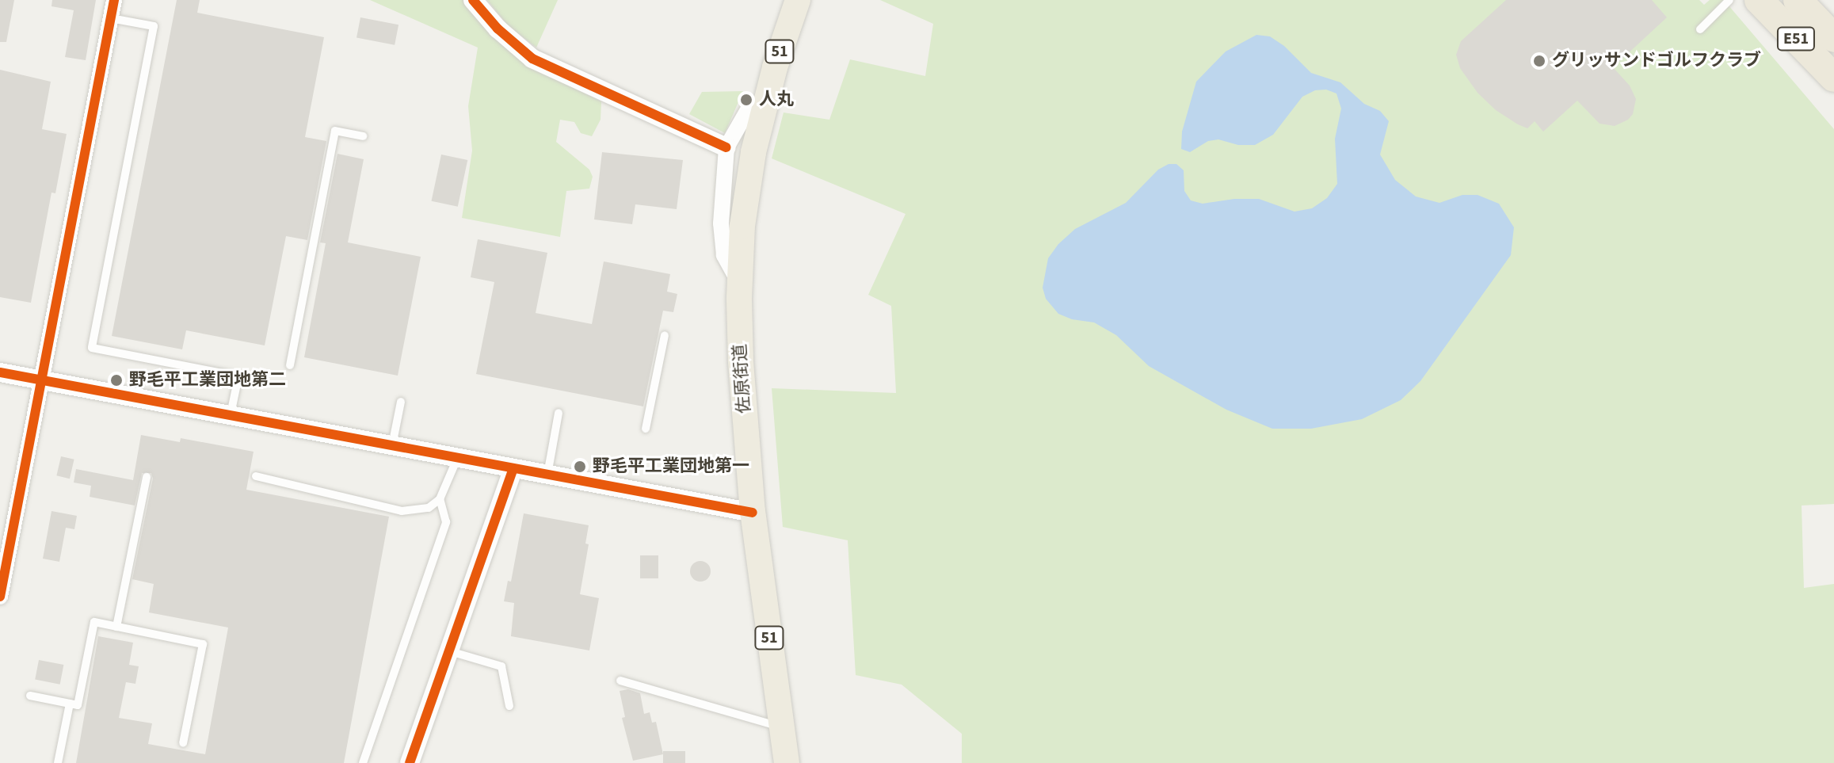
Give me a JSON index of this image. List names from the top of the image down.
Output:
{
  "streets": {
    "highway": ["E51", "51", "佐原街道"]
  },
  "places": [
    "グリッサンドゴルフクラブ",
    "人丸",
    "野毛平工業団地第二",
    "野毛平工業団地第一"
  ]
}
